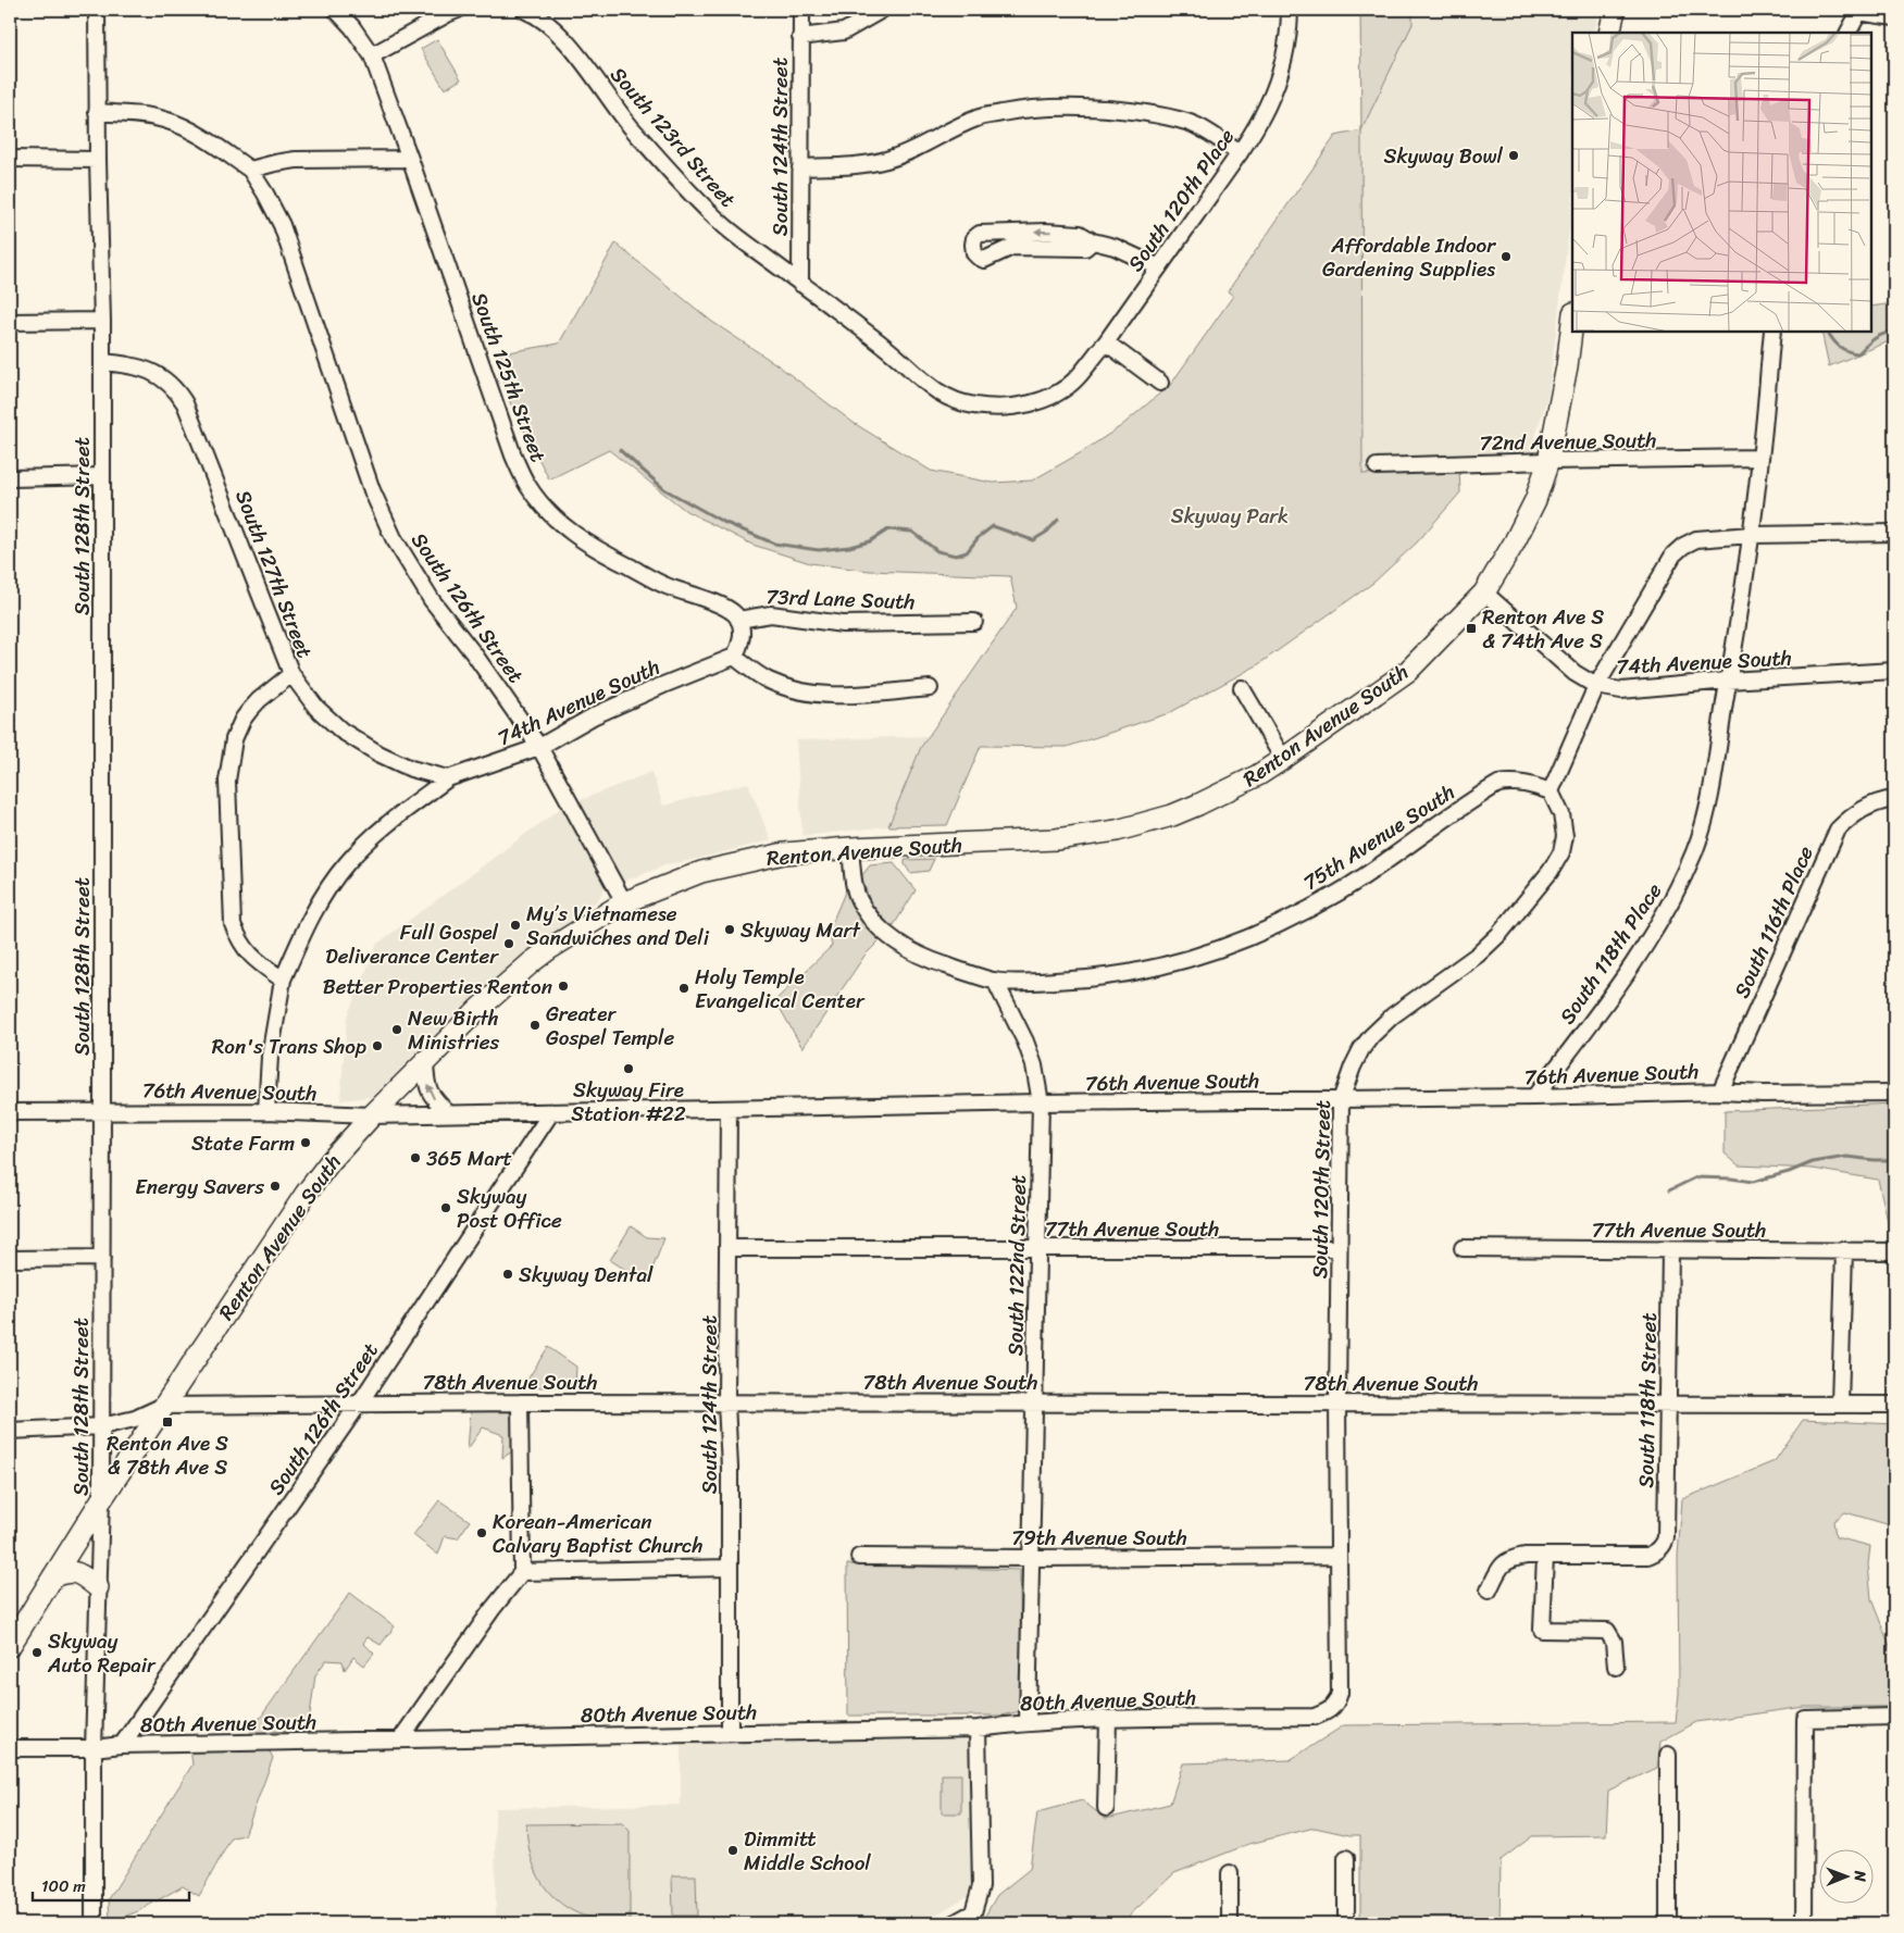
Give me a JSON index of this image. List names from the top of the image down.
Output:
{
  "streets": {
    "main road": ["Renton Avenue South"],
    "street": [
      "South 123rd Street",
      "South 124th Street",
      "South 120th Place",
      "South 125th Street",
      "72nd Avenue South",
      "South 128th Street",
      "South 127th Street",
      "73rd Lane South",
      "South 126th Street",
      "74th Avenue South",
      "75th Avenue South",
      "South 116th Place",
      "South 118th Place",
      "76th Avenue South",
      "South 120th Street",
      "77th Avenue South",
      "South 122nd Street",
      "78th Avenue South",
      "South 118th Street",
      "79th Avenue South",
      "80th Avenue South"
    ]
  },
  "crossings": [
    ["South 123rd Street", "South 124th Street"],
    ["South 123rd Street", "South 120th Place"],
    ["South 124th Street", "76th Avenue South"],
    ["South 124th Street", "77th Avenue South"],
    ["South 124th Street", "78th Avenue South"],
    ["South 124th Street", "80th Avenue South"],
    ["South 125th Street", "73rd Lane South"],
    ["72nd Avenue South", "Renton Avenue South"],
    ["South 128th Street", "South 127th Street"],
    ["South 128th Street", "Renton Avenue South"],
    ["South 128th Street", "76th Avenue South"],
    ["South 128th Street", "78th Avenue South"],
    ["South 128th Street", "80th Avenue South"],
    ["South 127th Street", "74th Avenue South"],
    ["South 126th Street", "74th Avenue South"],
    ["South 126th Street", "Renton Avenue South"],
    ["South 126th Street", "76th Avenue South"],
    ["South 126th Street", "78th Avenue South"],
    ["South 126th Street", "80th Avenue South"],
    ["74th Avenue South", "Renton Avenue South"],
    ["74th Avenue South", "South 118th Place"],
    ["Renton Avenue South", "75th Avenue South"],
    ["Renton Avenue South", "76th Avenue South"],
    ["Renton Avenue South", "78th Avenue South"],
    ["75th Avenue South", "South 120th Street"],
    ["75th Avenue South", "South 122nd Street"],
    ["South 116th Place", "76th Avenue South"],
    ["South 118th Place", "76th Avenue South"],
    ["76th Avenue South", "South 120th Street"],
    ["76th Avenue South", "South 122nd Street"],
    ["South 120th Street", "77th Avenue South"],
    ["South 120th Street", "78th Avenue South"],
    ["South 120th Street", "79th Avenue South"],
    ["South 120th Street", "80th Avenue South"],
    ["77th Avenue South", "South 122nd Street"],
    ["77th Avenue South", "South 118th Street"],
    ["South 122nd Street", "78th Avenue South"],
    ["South 122nd Street", "79th Avenue South"],
    ["South 122nd Street", "80th Avenue South"],
    ["78th Avenue South", "South 118th Street"]
  ],
  "parks": ["Skyway Park"],
  "places": {
    "other": [
      "Skyway Bowl",
      "Affordable Indoor Gardening Supplies",
      "My’s Vietnamese Sandwiches and Deli",
      "Skyway Mart",
      "Full Gospel Deliverance Center",
      "Better Properties Renton",
      "Holy Temple Evangelical Center",
      "Greater Gospel Temple",
      "New Birth Ministries",
      "Ron's Trans Shop",
      "Skyway Fire Station #22",
      "State Farm",
      "365 Mart",
      "Energy Savers",
      "Skyway Post Office",
      "Skyway Dental",
      "Korean-American Calvary Baptist Church",
      "Skyway Auto Repair",
      "Dimmitt Middle School"
    ],
    "transit": ["Renton Ave S & 74th Ave S", "Renton Ave S & 78th Ave S"]
  },
  "scale_bar": "100 m",
  "north": "right"
}
